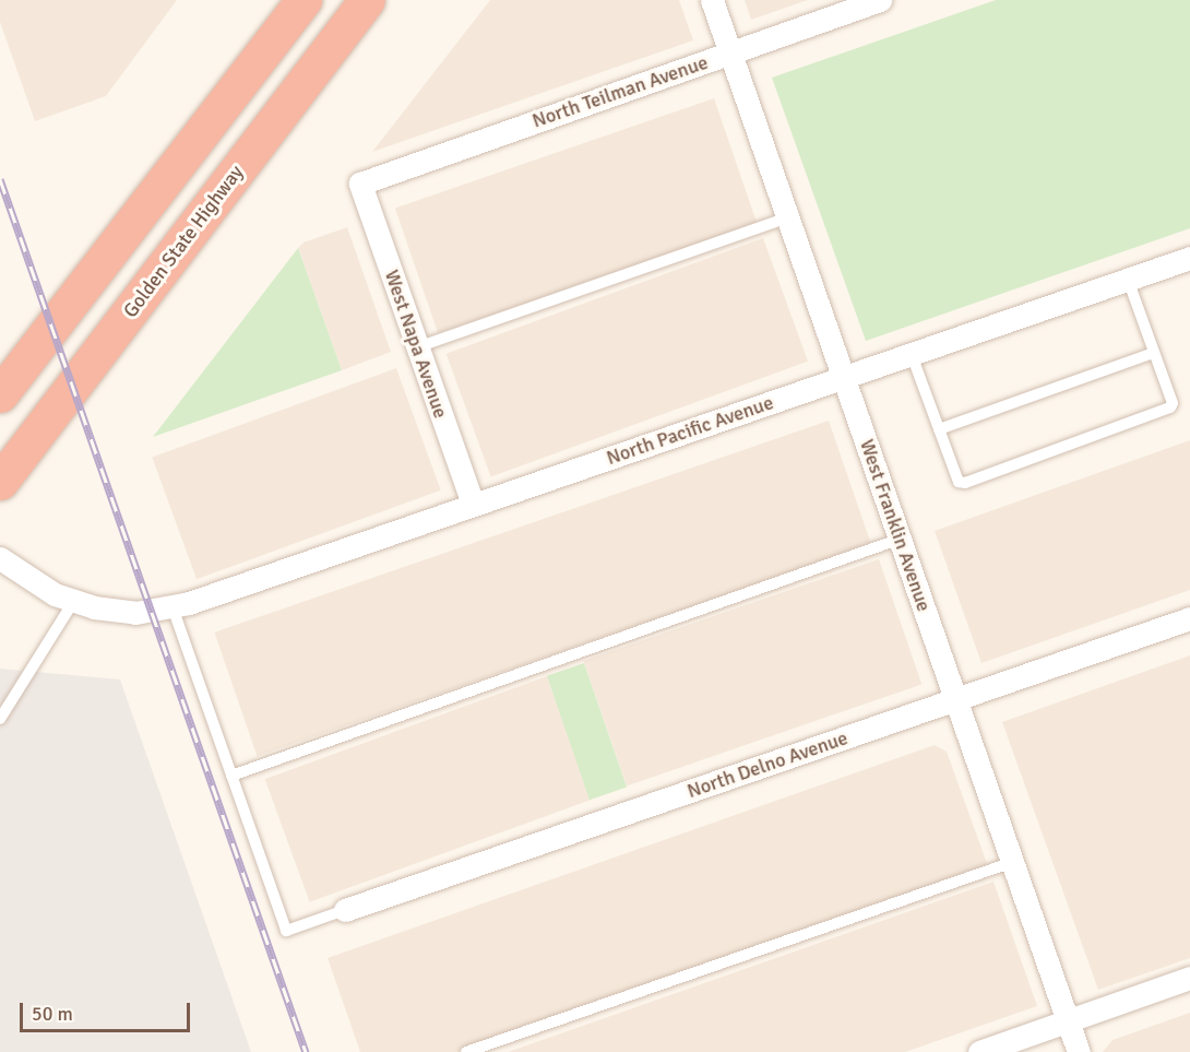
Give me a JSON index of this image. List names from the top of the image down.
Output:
{
  "streets": {
    "highway": ["Golden State Highway"],
    "street": [
      "North Teilman Avenue",
      "West Napa Avenue",
      "North Pacific Avenue",
      "West Franklin Avenue",
      "North Delno Avenue"
    ]
  },
  "crossings": [
    ["North Teilman Avenue", "West Napa Avenue"],
    ["North Teilman Avenue", "West Franklin Avenue"],
    ["West Napa Avenue", "North Pacific Avenue"],
    ["North Pacific Avenue", "West Franklin Avenue"],
    ["West Franklin Avenue", "North Delno Avenue"]
  ],
  "scale_bar": "50 m"
}
